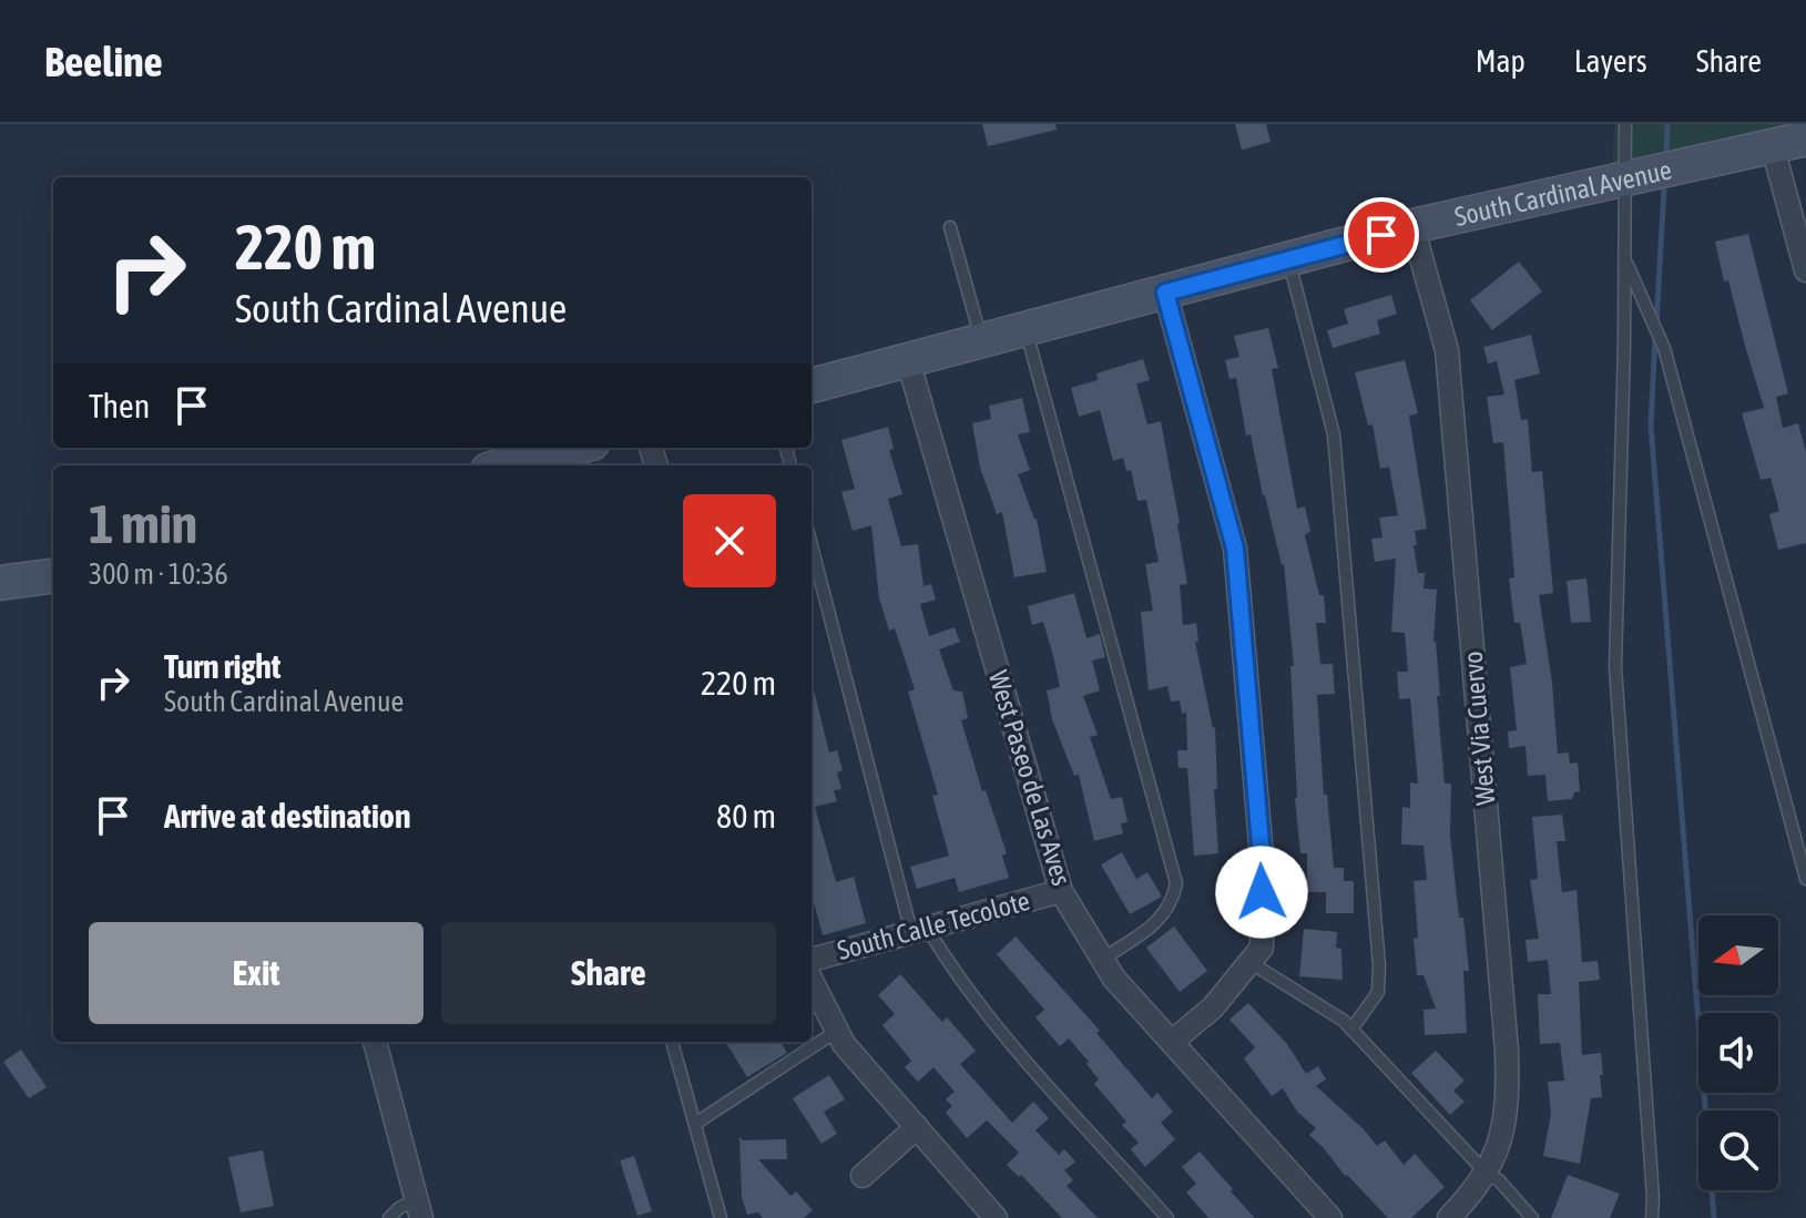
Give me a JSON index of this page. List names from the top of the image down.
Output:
{
  "streets": {
    "main road": ["South Cardinal Avenue"],
    "street": ["West Via Cuervo", "West Paseo de Las Aves", "South Calle Tecolote"]
  },
  "crossings": [
    ["South Cardinal Avenue", "West Via Cuervo"],
    ["South Cardinal Avenue", "West Paseo de Las Aves"],
    ["West Paseo de Las Aves", "South Calle Tecolote"]
  ],
  "north": "left",
  "page": {
    "header": "Beeline",
    "nav": ["Map", "Layers", "Share"],
    "turn": ["220 m", "South Cardinal Avenue"],
    "then": "Then",
    "heading": ["1 min", "300 m · 10:36"],
    "list": [
      {
        "name": "Turn right",
        "note": "South Cardinal Avenue",
        "value": "220 m"
      },
      {
        "name": "Arrive at destination",
        "value": "80 m"
      }
    ],
    "buttons": ["Exit", "Share"]
  }
}
